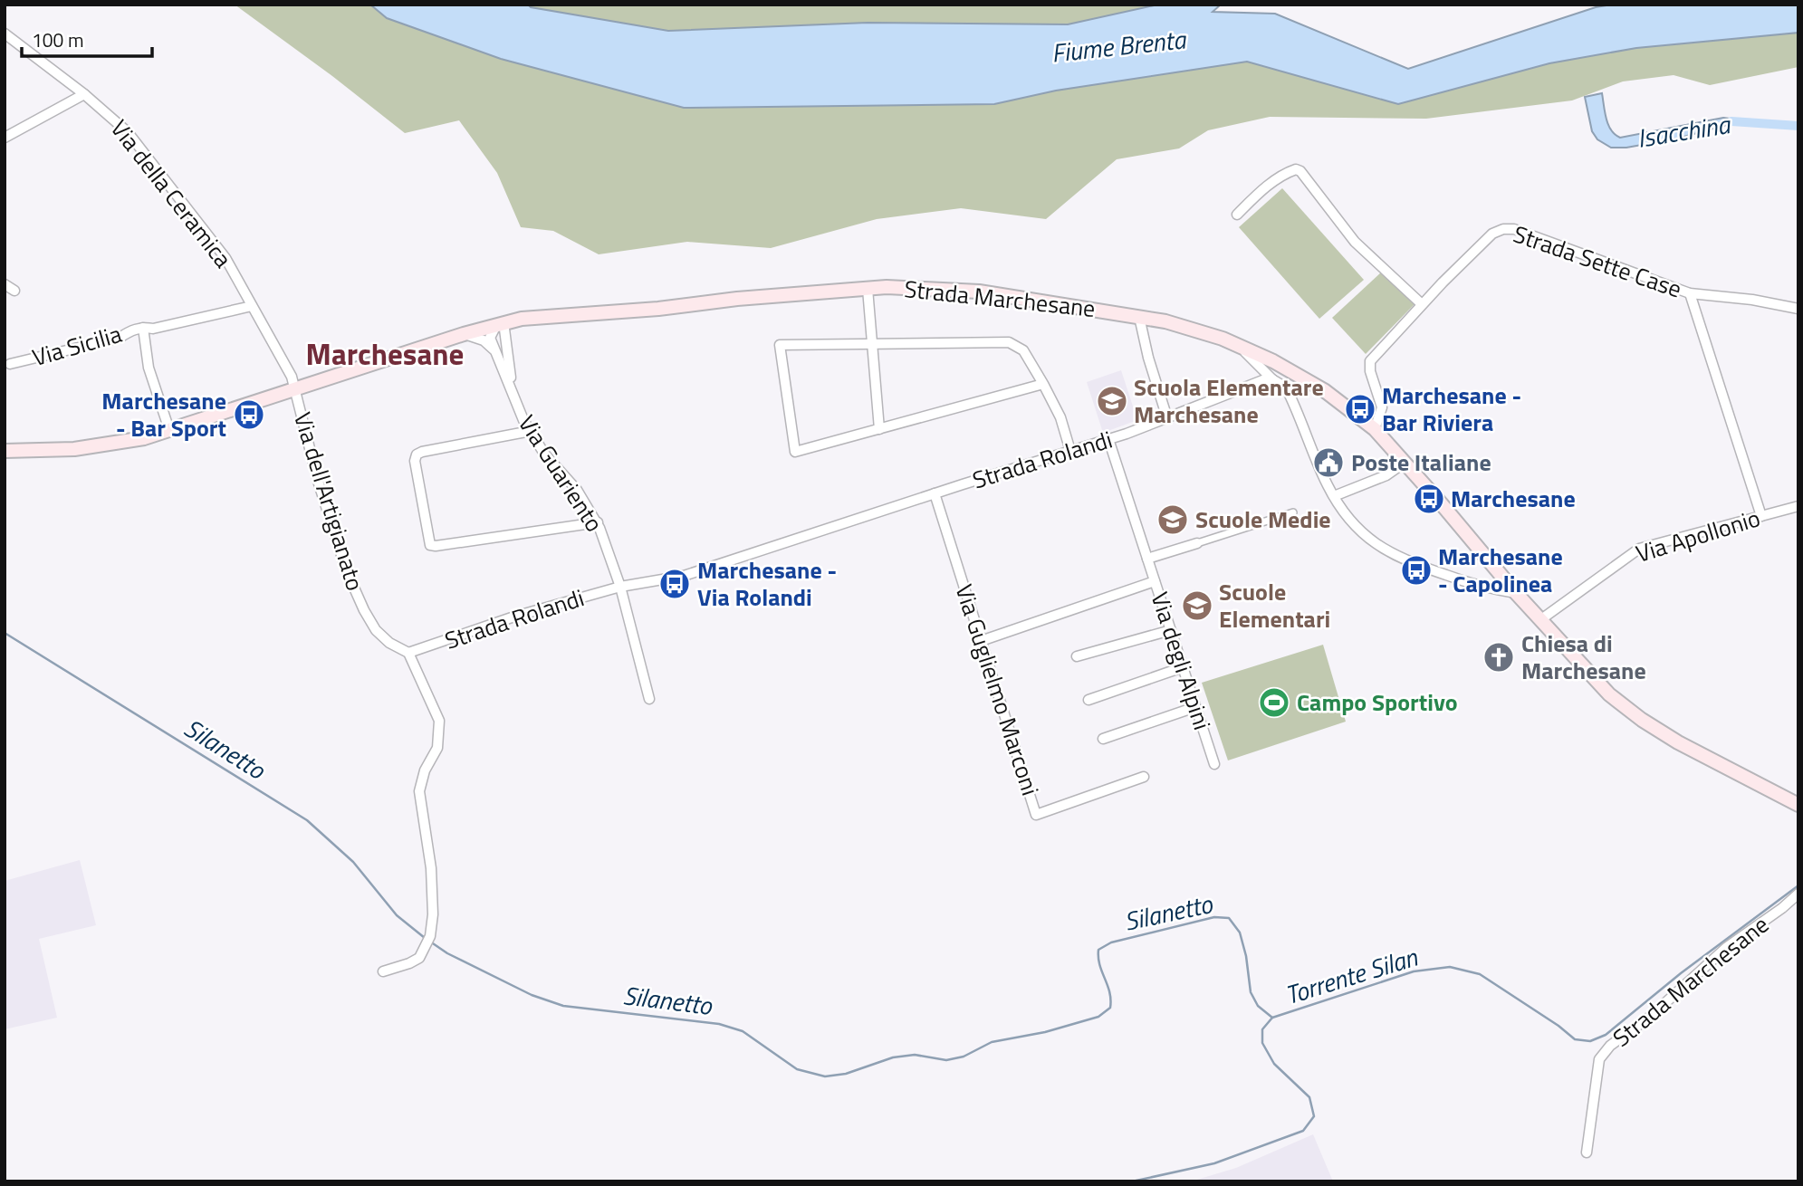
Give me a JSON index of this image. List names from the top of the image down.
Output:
{
  "streets": {
    "main road": ["Strada Marchesane"],
    "street": [
      "Via della Ceramica",
      "Strada Sette Case",
      "Via Sicilia",
      "Strada Rolandi",
      "Via Guariento",
      "Via dell'Artigianato",
      "Via Apollonio",
      "Via degli Alpini",
      "Via Guglielmo Marconi"
    ]
  },
  "crossings": [
    ["Via della Ceramica", "Strada Marchesane"],
    ["Via della Ceramica", "Via Sicilia"],
    ["Via della Ceramica", "Via dell'Artigianato"],
    ["Strada Sette Case", "Strada Marchesane"],
    ["Strada Marchesane", "Via Sicilia"],
    ["Strada Marchesane", "Via Guariento"],
    ["Strada Marchesane", "Via dell'Artigianato"],
    ["Strada Marchesane", "Via Apollonio"],
    ["Strada Rolandi", "Via Guariento"],
    ["Strada Rolandi", "Via dell'Artigianato"],
    ["Strada Rolandi", "Via degli Alpini"],
    ["Strada Rolandi", "Via Guglielmo Marconi"]
  ],
  "districts": ["Marchesane"],
  "water": [
    "Fiume Brenta",
    "Isacchina",
    "Silanetto",
    "Torrente Silan"
  ],
  "places": {
    "school or university": ["Scuola Elementare Marchesane", "Scuole Medie", "Scuole Elementari"],
    "bus stop": [
      "Marchesane - Bar Riviera",
      "Marchesane - Bar Sport",
      "Marchesane",
      "Marchesane - Capolinea",
      "Marchesane - Via Rolandi"
    ],
    "public building": ["Poste Italiane"],
    "church": ["Chiesa di Marchesane"],
    "sports": ["Campo Sportivo"]
  },
  "scale_bar": "100 m"
}
